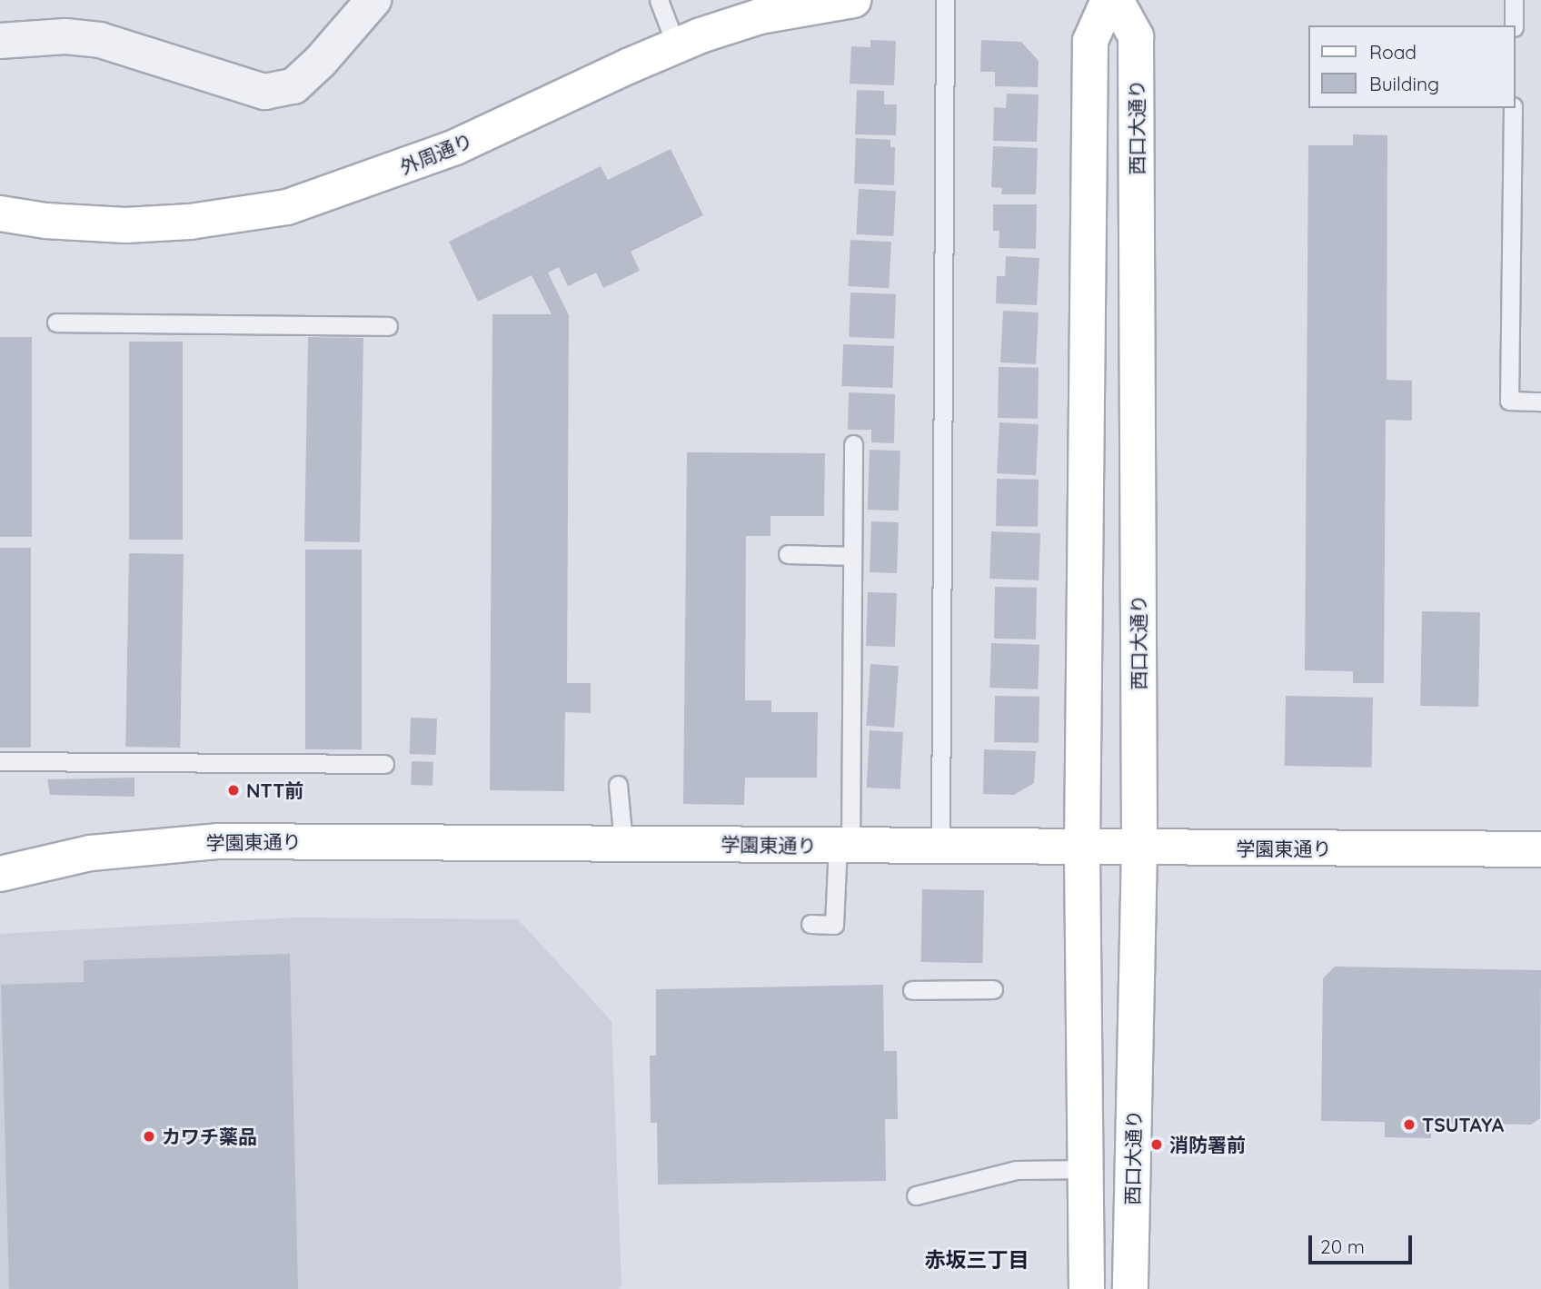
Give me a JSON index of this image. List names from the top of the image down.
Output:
{
  "streets": {
    "street": ["西口大通り", "外周通り", "学園東通り"]
  },
  "crossings": [
    ["西口大通り", "学園東通り"]
  ],
  "districts": ["赤坂三丁目"],
  "places": [
    "NTT前",
    "TSUTAYA",
    "カワチ薬品",
    "消防署前"
  ],
  "legend": ["Road", "Building"],
  "scale_bar": "20 m"
}
